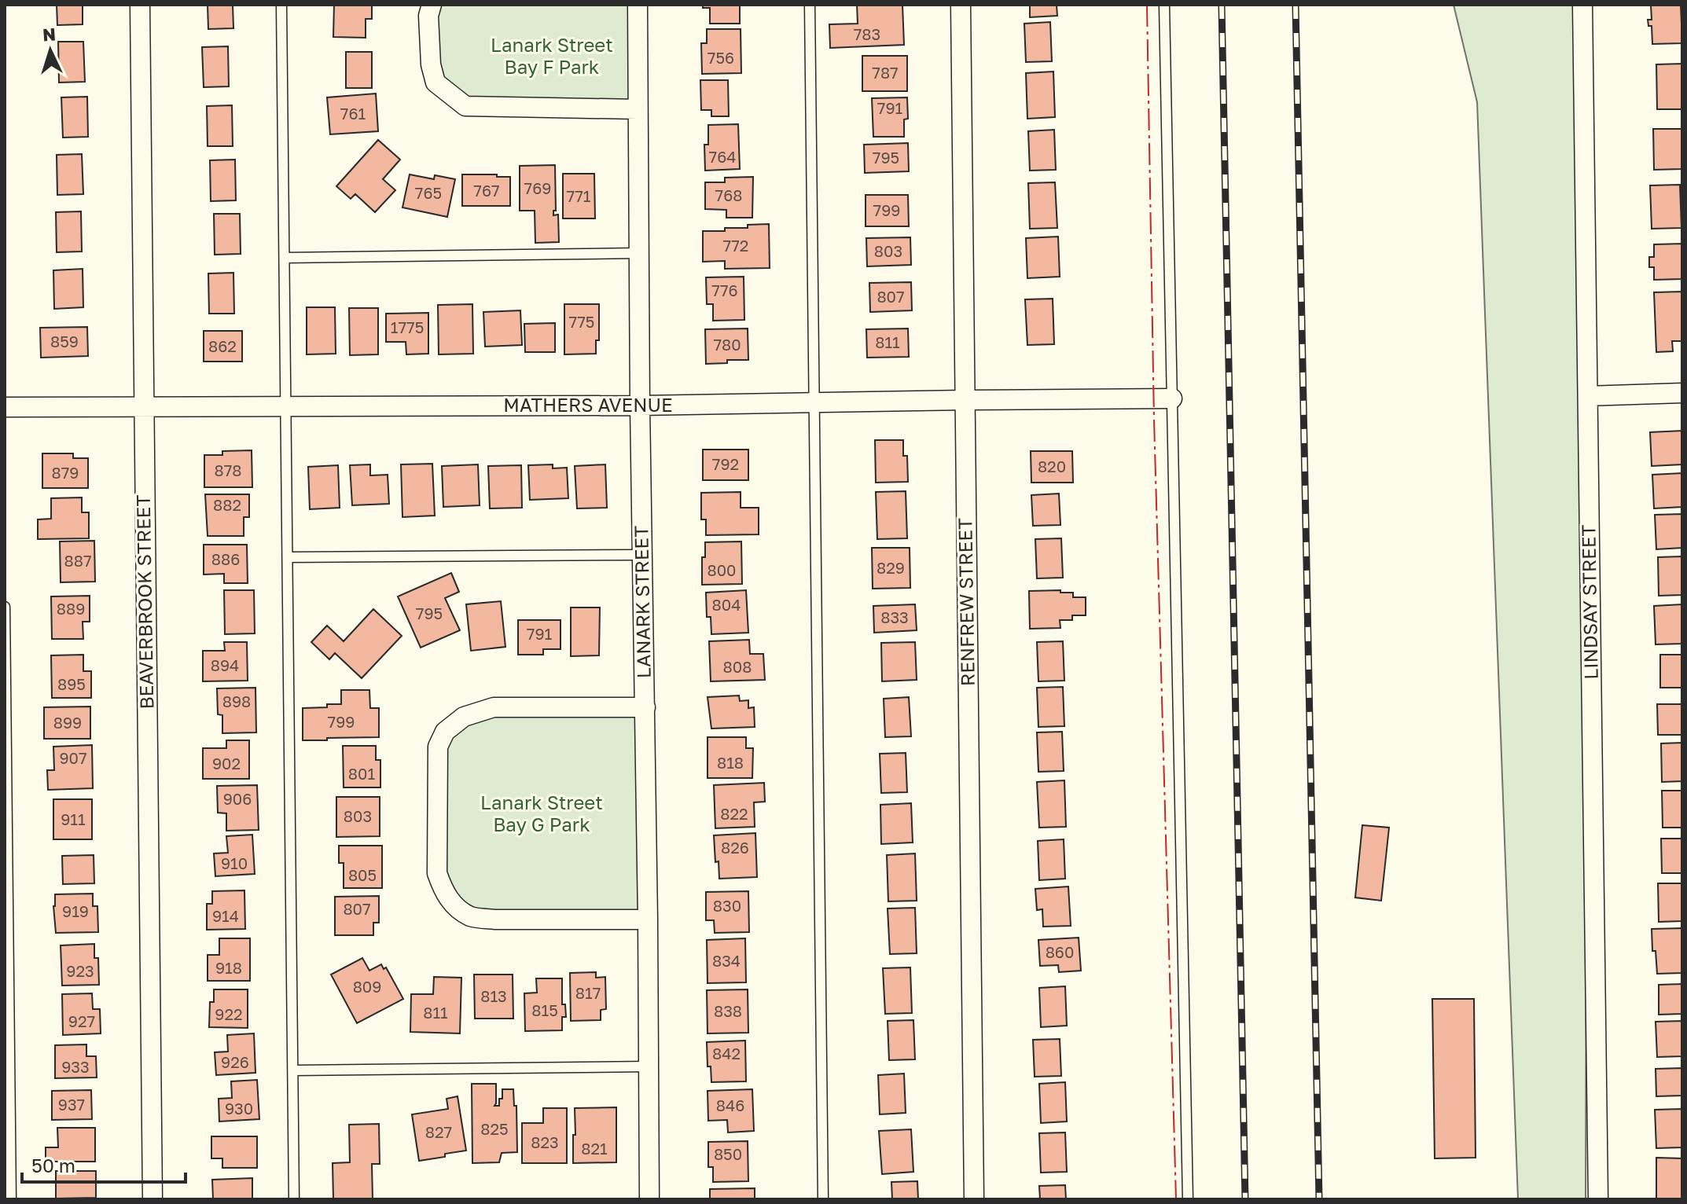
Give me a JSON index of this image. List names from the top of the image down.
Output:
{
  "streets": {
    "street": [
      "MATHERS AVENUE",
      "BEAVERBROOK STREET",
      "LANARK STREET",
      "RENFREW STREET",
      "LINDSAY STREET"
    ]
  },
  "crossings": [
    ["MATHERS AVENUE", "BEAVERBROOK STREET"],
    ["MATHERS AVENUE", "LANARK STREET"],
    ["MATHERS AVENUE", "RENFREW STREET"]
  ],
  "parks": ["Lanark Street Bay F Park", "Lanark Street Bay G Park"],
  "house_numbers": [
    "783",
    "756",
    "787",
    "791",
    "761",
    "764",
    "795",
    "769",
    "767",
    "765",
    "768",
    "771",
    "799",
    "772",
    "803",
    "776",
    "807",
    "775",
    "1775",
    "859",
    "811",
    "780",
    "862",
    "792",
    "820",
    "878",
    "879",
    "882",
    "886",
    "887",
    "829",
    "800",
    "804",
    "889",
    "795",
    "833",
    "791",
    "894",
    "808",
    "895",
    "898",
    "799",
    "899",
    "907",
    "818",
    "902",
    "801",
    "906",
    "822",
    "803",
    "911",
    "826",
    "910",
    "805",
    "830",
    "807",
    "919",
    "914",
    "860",
    "834",
    "918",
    "923",
    "809",
    "817",
    "813",
    "815",
    "838",
    "811",
    "922",
    "927",
    "842",
    "926",
    "933",
    "937",
    "846",
    "930",
    "825",
    "827",
    "823",
    "821",
    "850"
  ],
  "scale_bar": "50 m",
  "north": "top"
}
